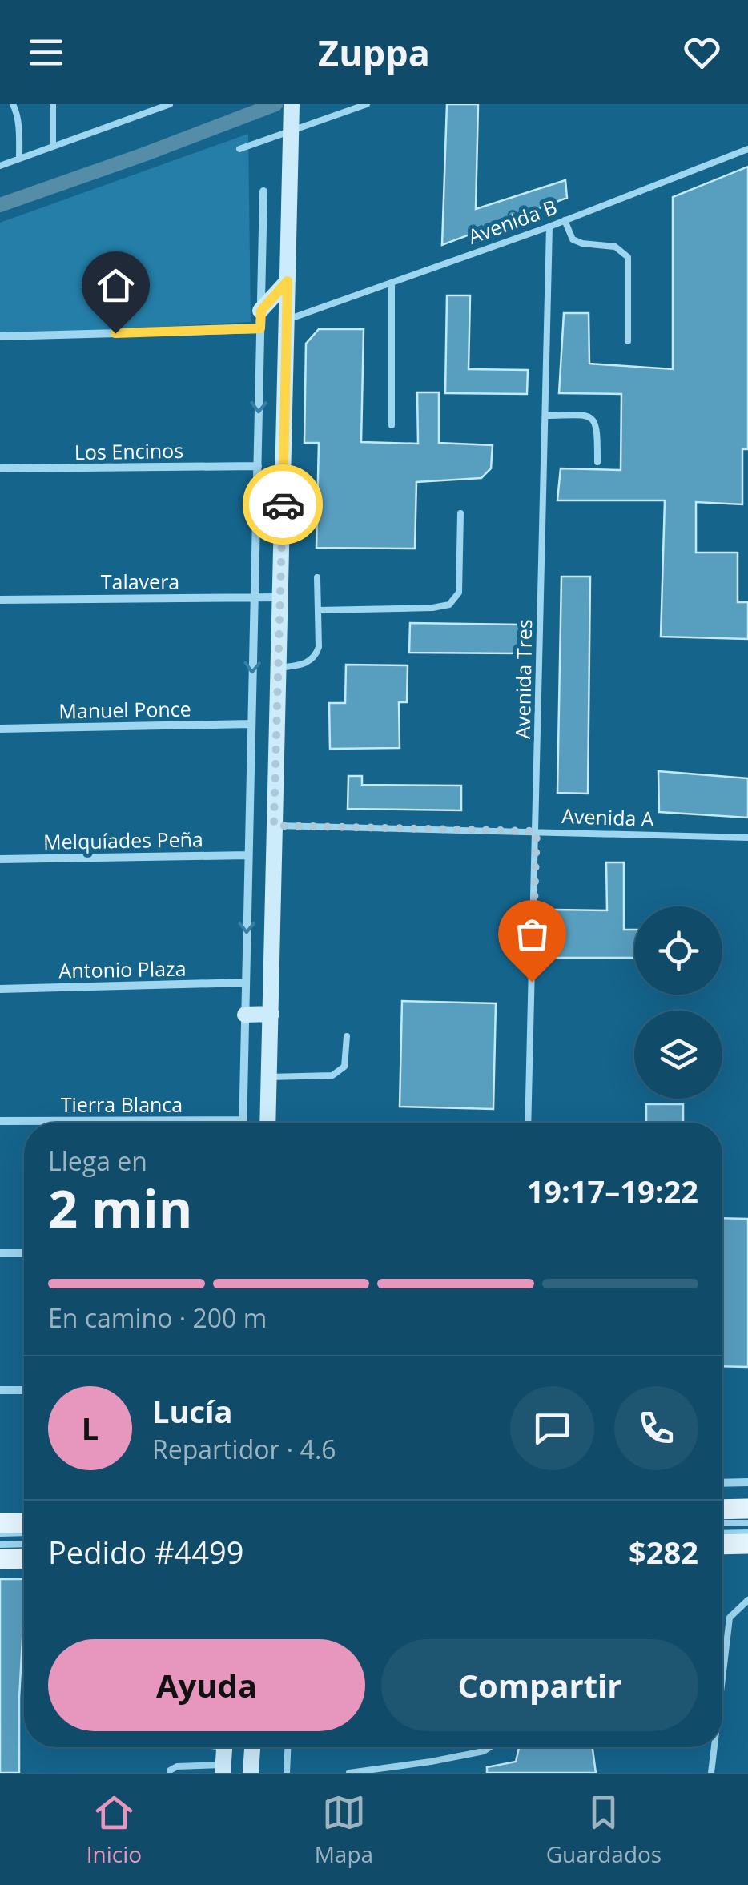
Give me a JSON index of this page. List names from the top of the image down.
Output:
{
  "streets": {
    "street": [
      "Los Encinos",
      "Talavera",
      "Manuel Ponce",
      "Melquíades Peña",
      "Antonio Plaza",
      "Tierra Blanca"
    ],
    "lane": ["Avenida B", "Avenida Tres", "Avenida A"]
  },
  "crossings": [
    ["Avenida B", "Avenida Tres"],
    ["Avenida Tres", "Avenida A"]
  ],
  "page": {
    "header": "Zuppa",
    "heading": ["2 min", "Llega en", "19:17–19:22"],
    "panel": [
      "Lucía",
      "Repartidor · 4.6",
      "Pedido #4499",
      "$282"
    ],
    "bar": "En camino · 200 m",
    "round": "L",
    "buttons": ["Ayuda", "Compartir"],
    "tabs": ["Inicio", "Mapa", "Guardados"]
  }
}
